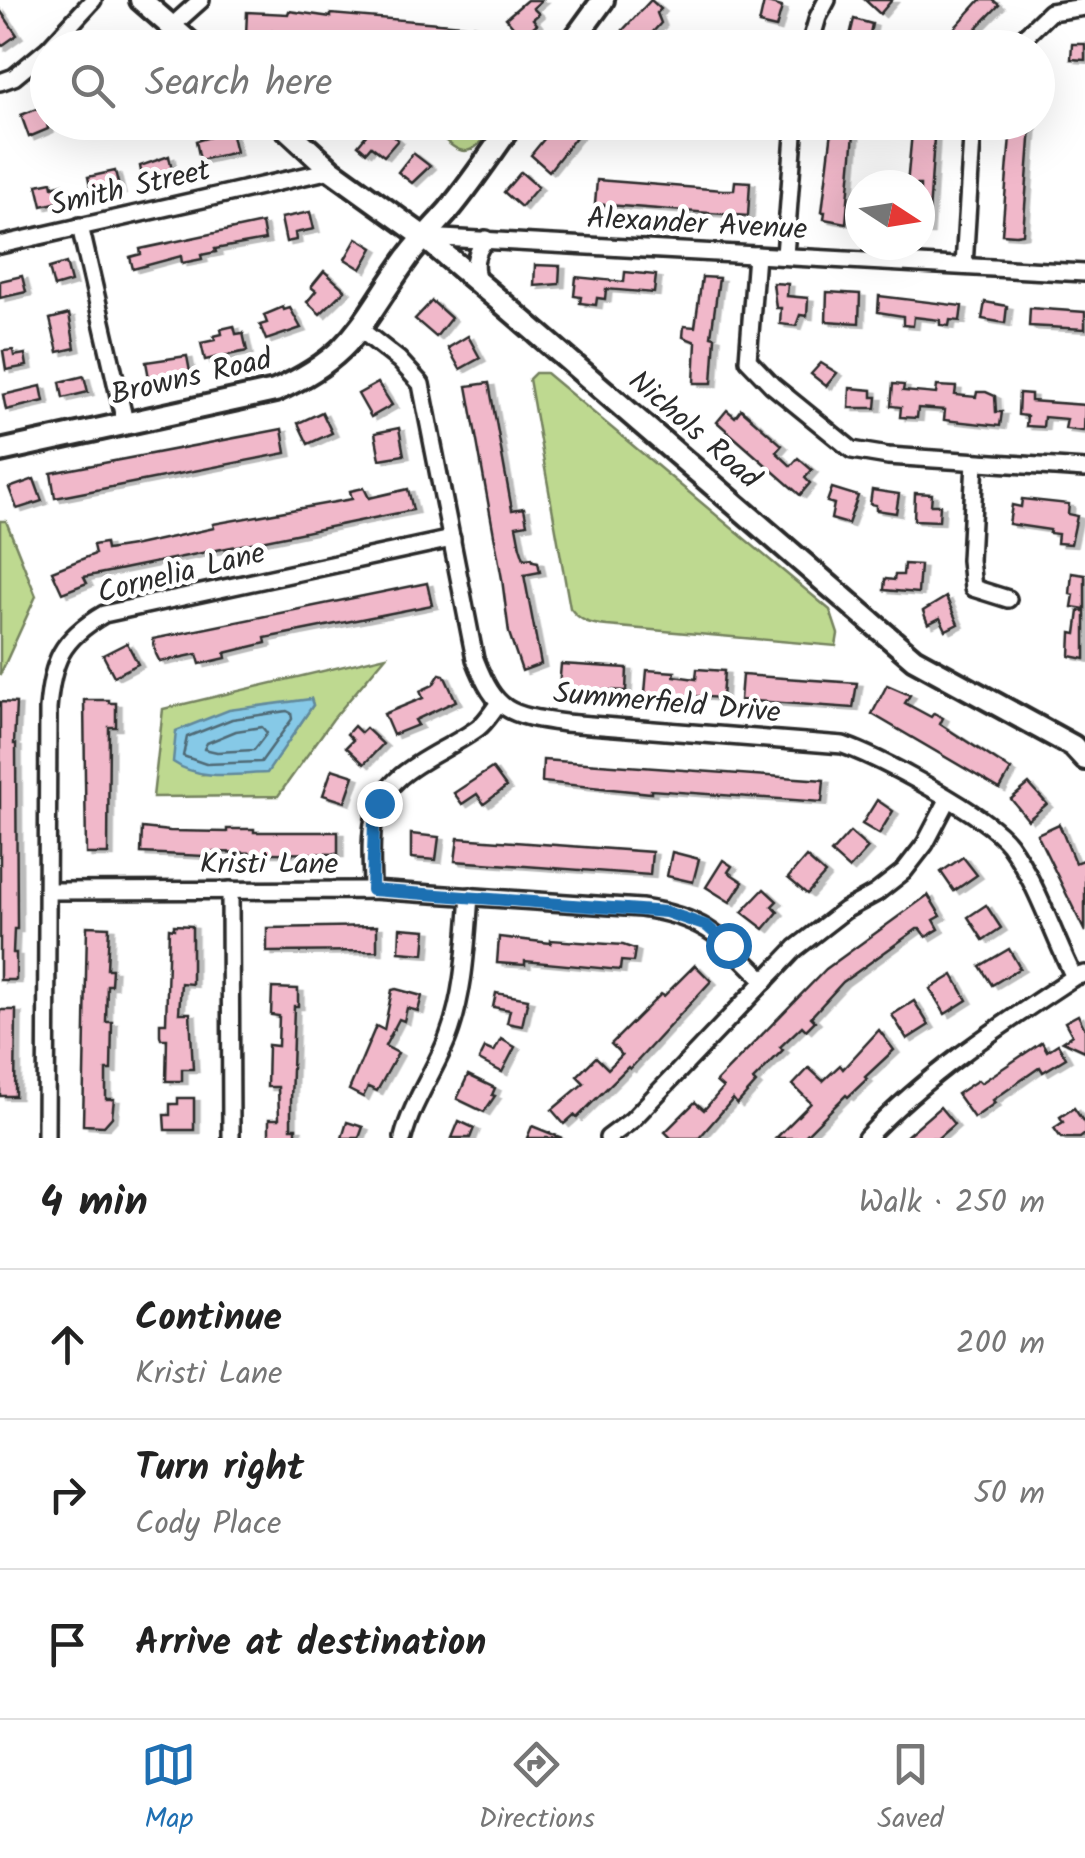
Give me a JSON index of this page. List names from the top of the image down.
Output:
{
  "streets": {
    "street": [
      "Smith Street",
      "Alexander Avenue",
      "Browns Road",
      "Nichols Road",
      "Cornelia Lane",
      "Summerfield Drive",
      "Kristi Lane"
    ]
  },
  "crossings": [
    ["Smith Street", "Nichols Road"],
    ["Alexander Avenue", "Browns Road"],
    ["Alexander Avenue", "Nichols Road"],
    ["Browns Road", "Nichols Road"],
    ["Cornelia Lane", "Kristi Lane"]
  ],
  "north": "right",
  "page": {
    "search": "Search here",
    "heading": ["4 min", "Walk · 250 m"],
    "list": [
      ["Continue", "Kristi Lane", "200 m"],
      ["Turn right", "Cody Place", "50 m"],
      "Arrive at destination"
    ],
    "nav": ["Map", "Directions", "Saved"]
  }
}
